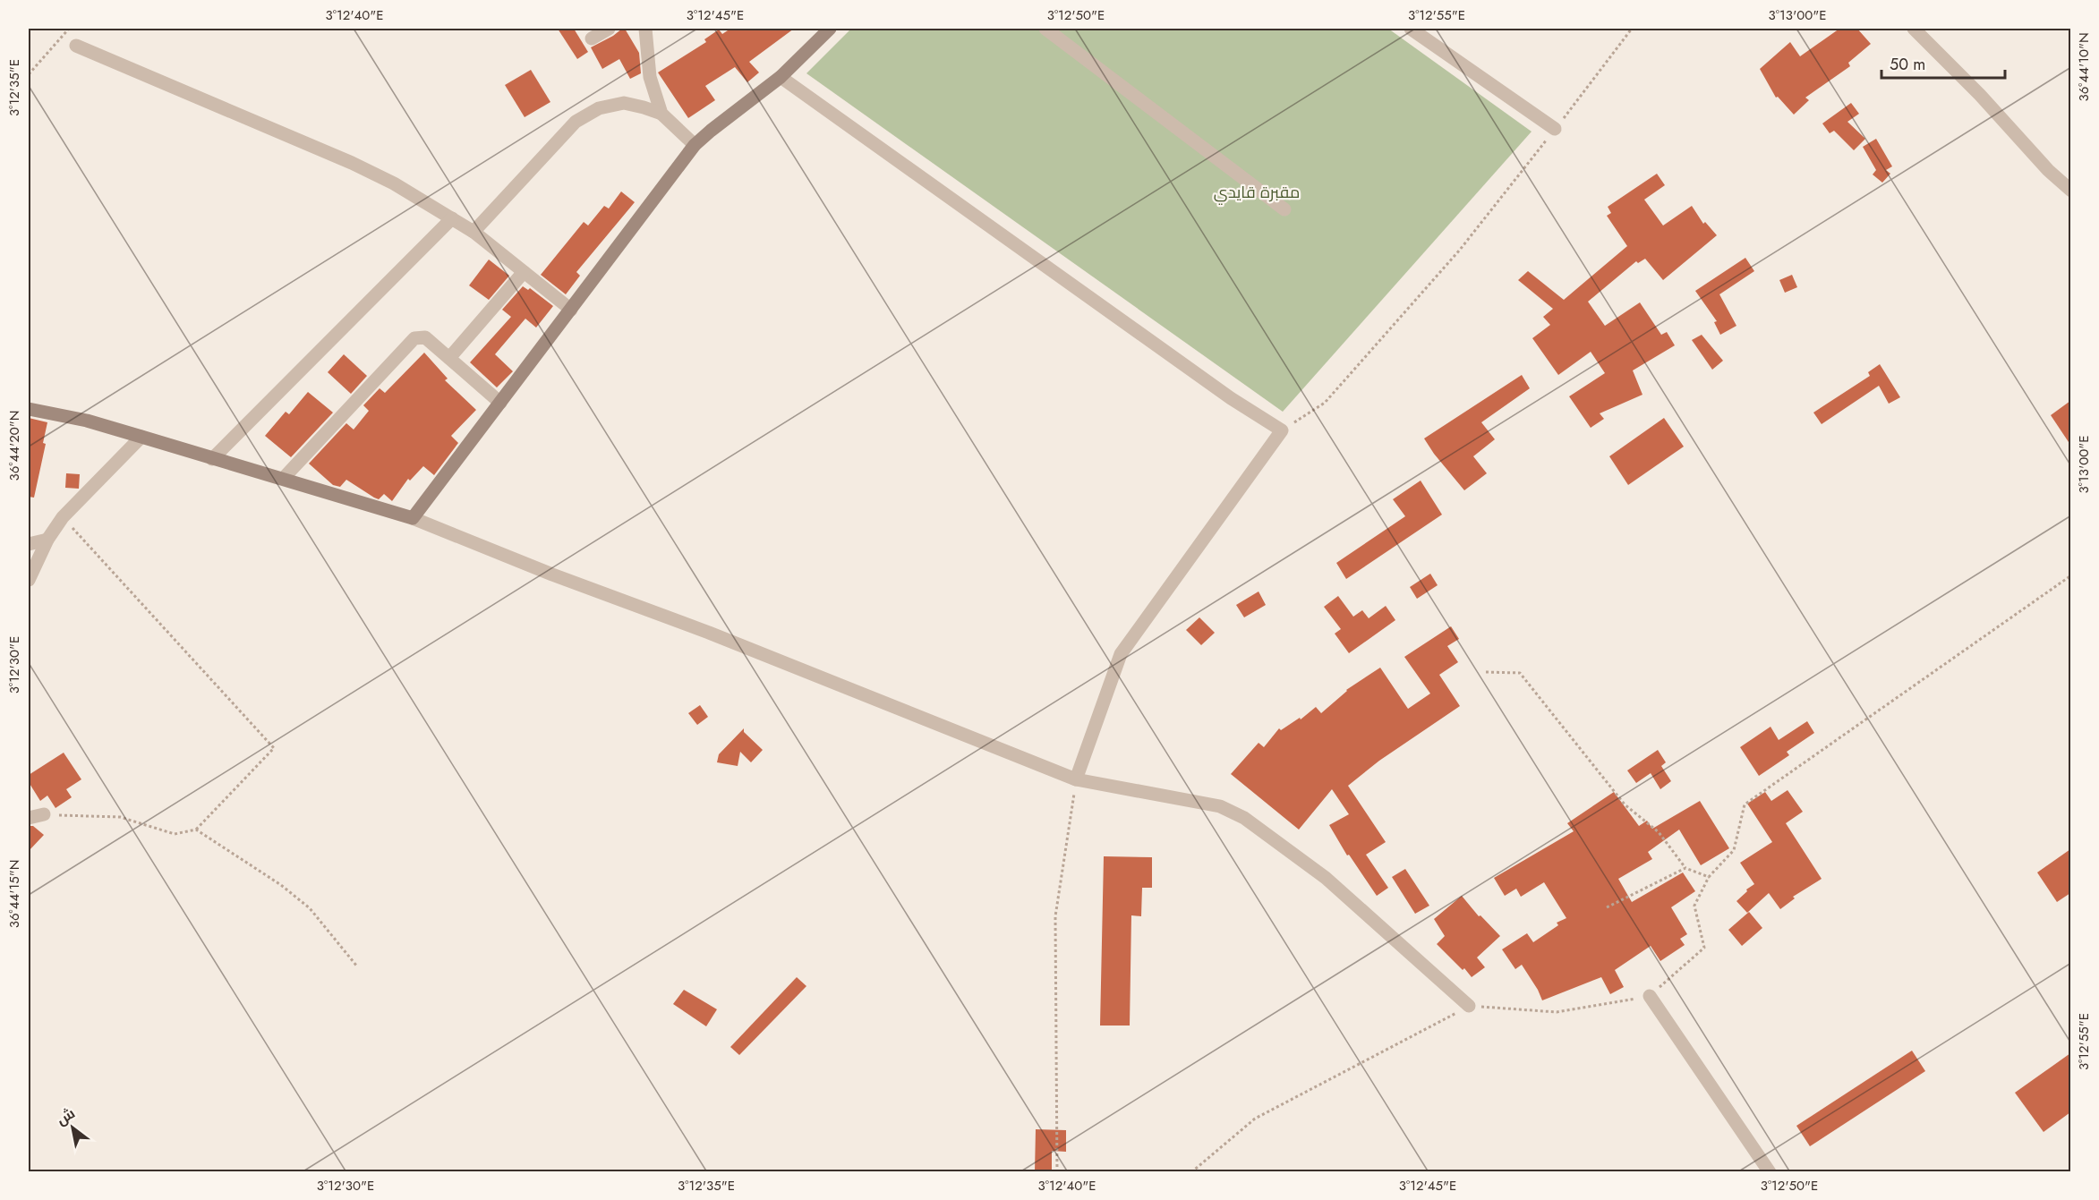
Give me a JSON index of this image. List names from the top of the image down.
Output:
{
  "parks": ["مقبرة قايدي"],
  "scale_bar": "50 m",
  "north": "top left",
  "coordinates": [
    "3°12'40\"E",
    "3°12'45\"E",
    "3°12'50\"E",
    "3°12'55\"E",
    "3°13'00\"E",
    "36°44'10\"N",
    "3°12'35\"E",
    "36°44'20\"N",
    "3°12'30\"E",
    "36°44'15\"N"
  ]
}
